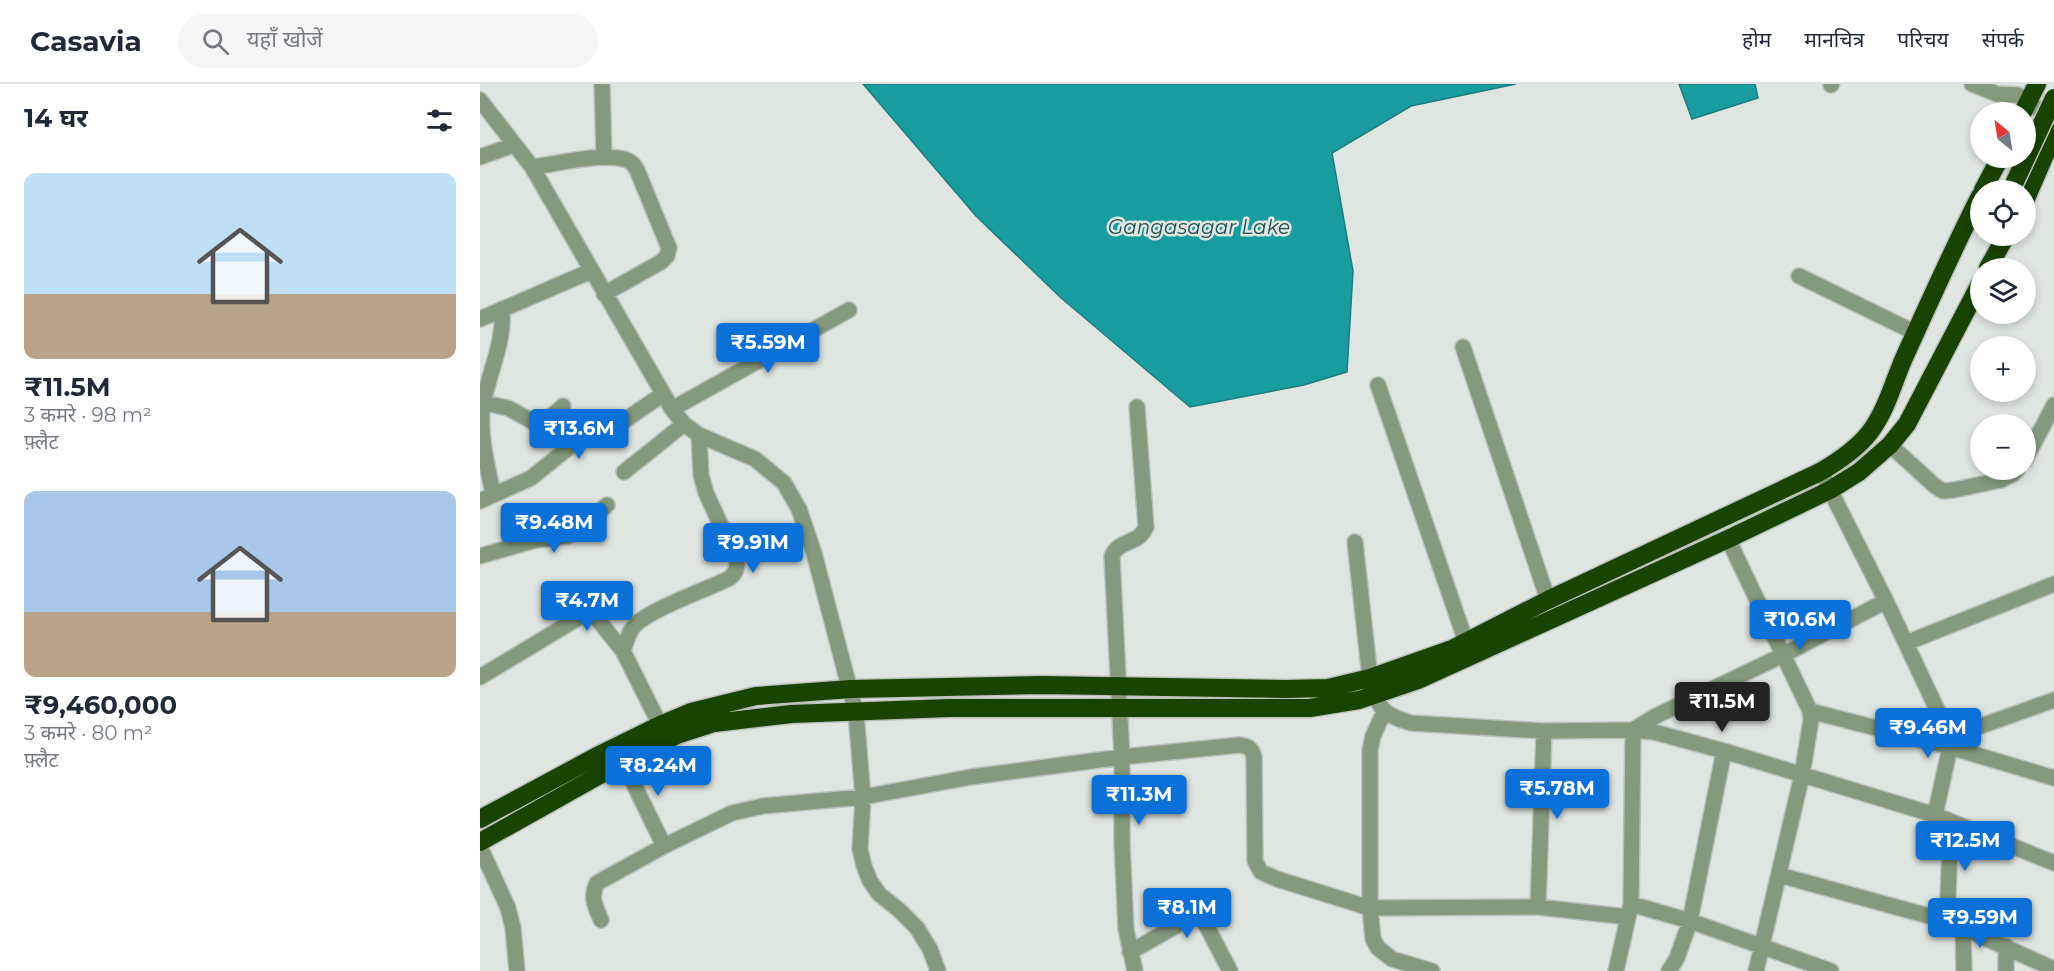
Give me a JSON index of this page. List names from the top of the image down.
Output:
{
  "water": ["Gangasagar Lake"],
  "north": "top left",
  "page": {
    "header": "Casavia",
    "search": "यहाँ खोजें",
    "nav": [
      "होम",
      "मानचित्र",
      "परिचय",
      "संपर्क"
    ],
    "heading": "14 घर",
    "map_buttons": ["+", "−"],
    "list": [
      {
        "name": "₹11.5M",
        "note": "3 कमरे · 98 m² · फ़्लैट"
      },
      {
        "name": "₹9,460,000",
        "note": "3 कमरे · 80 m² · फ़्लैट"
      }
    ],
    "price": [
      "₹5.59M",
      "₹13.6M",
      "₹9.48M",
      "₹9.91M",
      "₹4.7M",
      "₹10.6M",
      "₹11.5M",
      "₹9.46M",
      "₹8.24M",
      "₹5.78M",
      "₹11.3M",
      "₹12.5M",
      "₹8.1M",
      "₹9.59M"
    ]
  }
}
